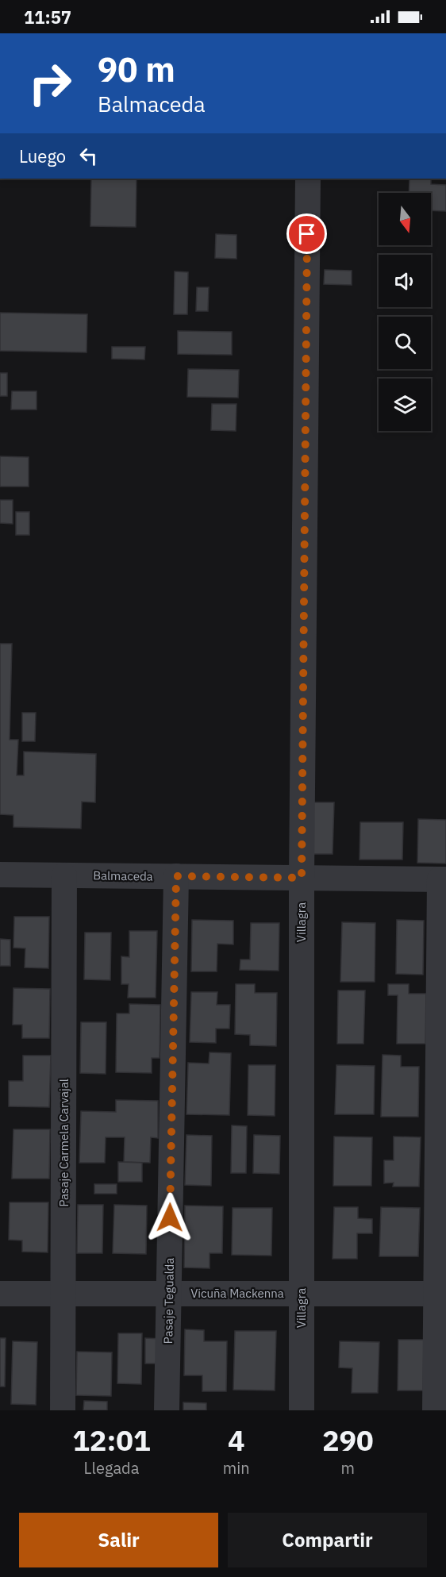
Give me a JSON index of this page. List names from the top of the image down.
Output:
{
  "streets": {
    "street": [
      "Balmaceda",
      "Villagra",
      "Pasaje Carmela Carvajal",
      "Vicuña Mackenna",
      "Pasaje Tegualda"
    ]
  },
  "crossings": [
    ["Balmaceda", "Villagra"],
    ["Balmaceda", "Pasaje Carmela Carvajal"],
    ["Balmaceda", "Pasaje Tegualda"],
    ["Villagra", "Vicuña Mackenna"],
    ["Pasaje Carmela Carvajal", "Vicuña Mackenna"],
    ["Vicuña Mackenna", "Pasaje Tegualda"]
  ],
  "north": "bottom",
  "page": {
    "status": "11:57",
    "turn": ["90 m", "Balmaceda"],
    "then": "Luego",
    "eta": [
      "12:01",
      "Llegada",
      "4",
      "min",
      "290",
      "m"
    ],
    "buttons": ["Salir", "Compartir"]
  }
}
